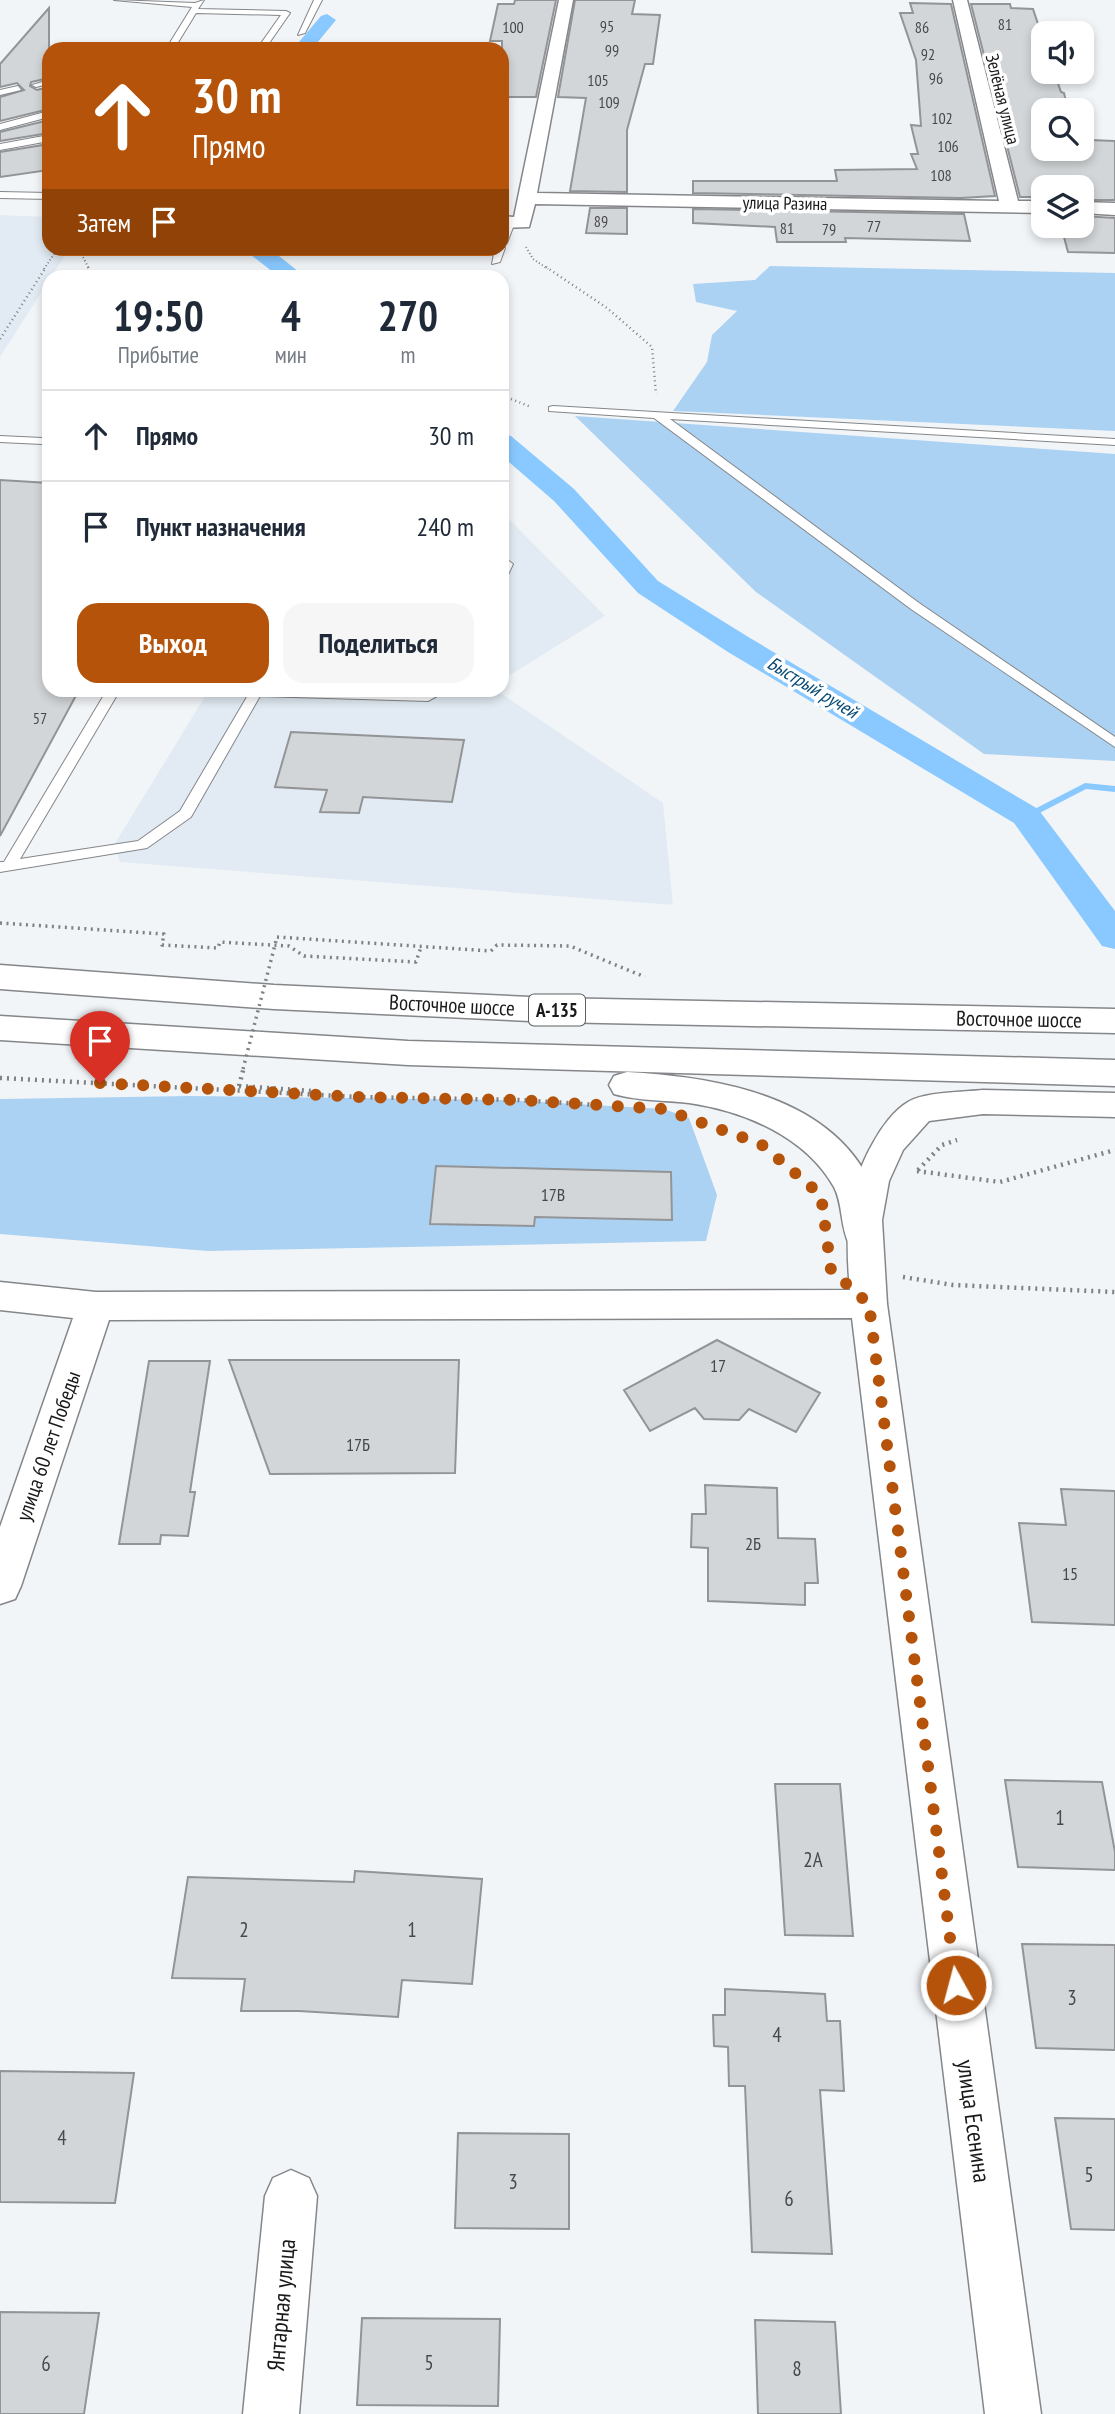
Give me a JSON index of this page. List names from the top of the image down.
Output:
{
  "streets": {
    "highway": ["Восточное шоссе", "А-135"],
    "street": [
      "Зелёная улица",
      "улица Разина",
      "улица 60 лет Победы",
      "улица Есенина",
      "Янтарная улица"
    ]
  },
  "crossings": [
    ["Зелёная улица", "улица Разина"]
  ],
  "water": ["Быстрый ручей"],
  "house_numbers": [
    "81",
    "95",
    "100",
    "86",
    "99",
    "92",
    "96",
    "105",
    "109",
    "102",
    "106",
    "108",
    "89",
    "77",
    "81",
    "79",
    "57",
    "17В",
    "17",
    "17Б",
    "2Б",
    "15",
    "1",
    "2А",
    "2",
    "1",
    "3",
    "4",
    "4",
    "5",
    "3",
    "6",
    "5",
    "6",
    "8"
  ],
  "page": {
    "turn": ["30 m", "Прямо"],
    "then": "Затем",
    "eta": [
      "19:50",
      "Прибытие",
      "4",
      "мин",
      "270",
      "m"
    ],
    "list": [
      {
        "name": "Прямо",
        "value": "30 m"
      },
      {
        "name": "Пункт назначения",
        "value": "240 m"
      }
    ],
    "buttons": ["Выход", "Поделиться"]
  }
}
